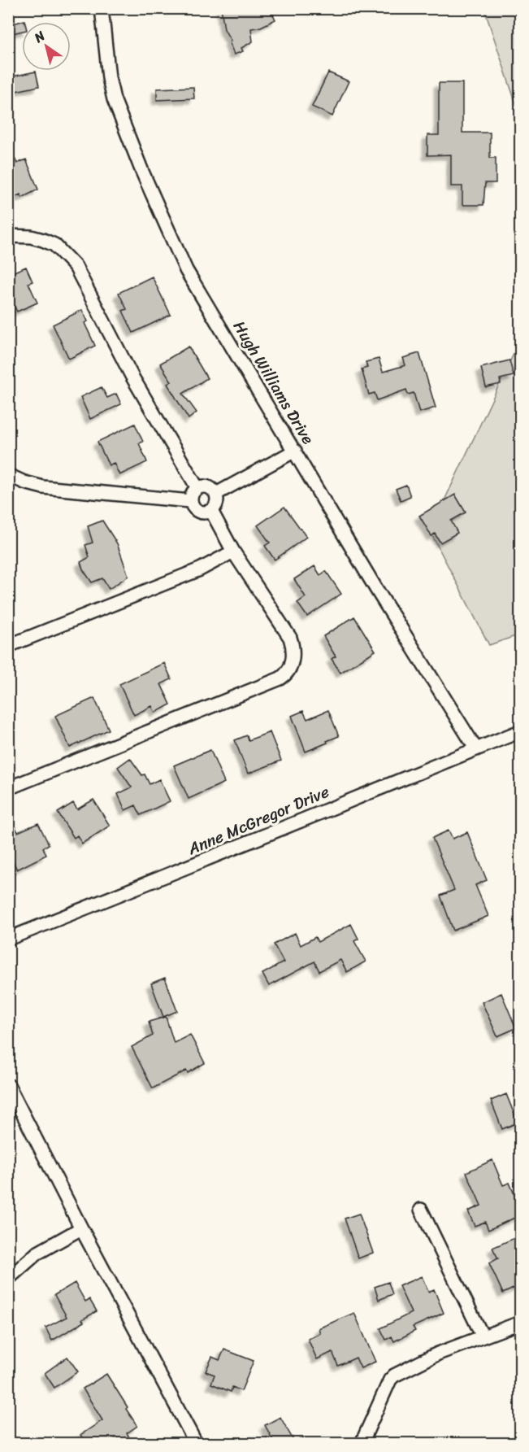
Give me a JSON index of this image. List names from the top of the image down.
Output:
{
  "streets": {
    "street": ["Hugh Williams Drive", "Anne McGregor Drive"]
  },
  "crossings": [
    ["Hugh Williams Drive", "Anne McGregor Drive"]
  ],
  "north": "top left"
}
